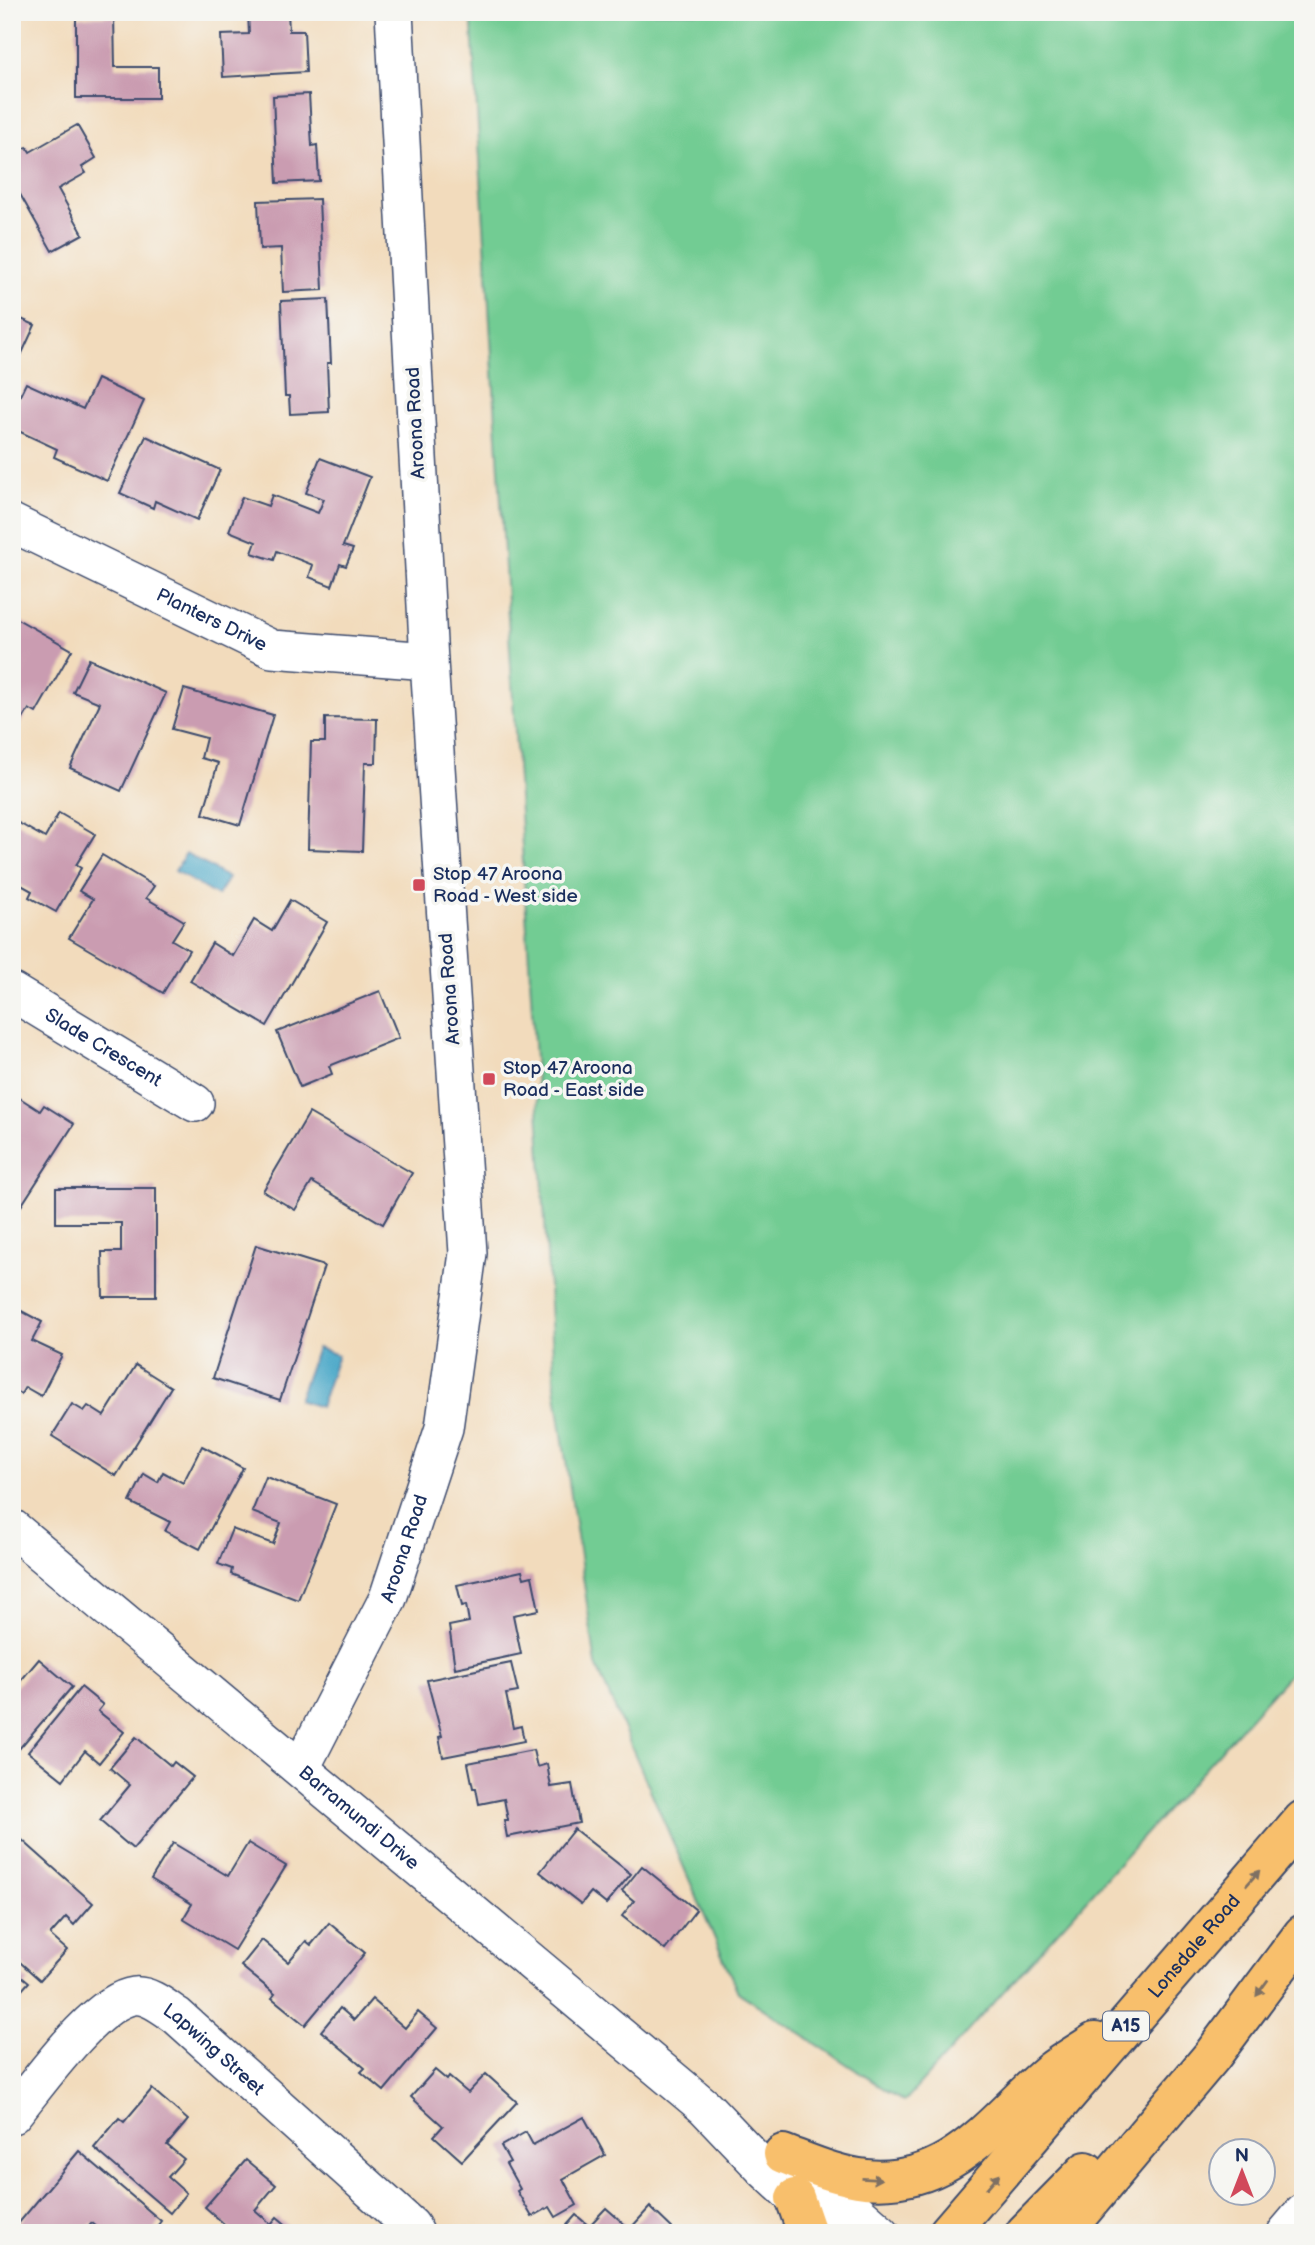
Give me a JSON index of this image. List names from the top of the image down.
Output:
{
  "streets": {
    "main road": ["Lonsdale Road", "A15"],
    "street": [
      "Aroona Road",
      "Planters Drive",
      "Slade Crescent",
      "Barramundi Drive",
      "Lapwing Street"
    ]
  },
  "crossings": [
    ["Aroona Road", "Planters Drive"],
    ["Aroona Road", "Barramundi Drive"]
  ],
  "places": {
    "transit": ["Stop 47 Aroona Road - West side", "Stop 47 Aroona Road - East side"]
  },
  "north": "top"
}
